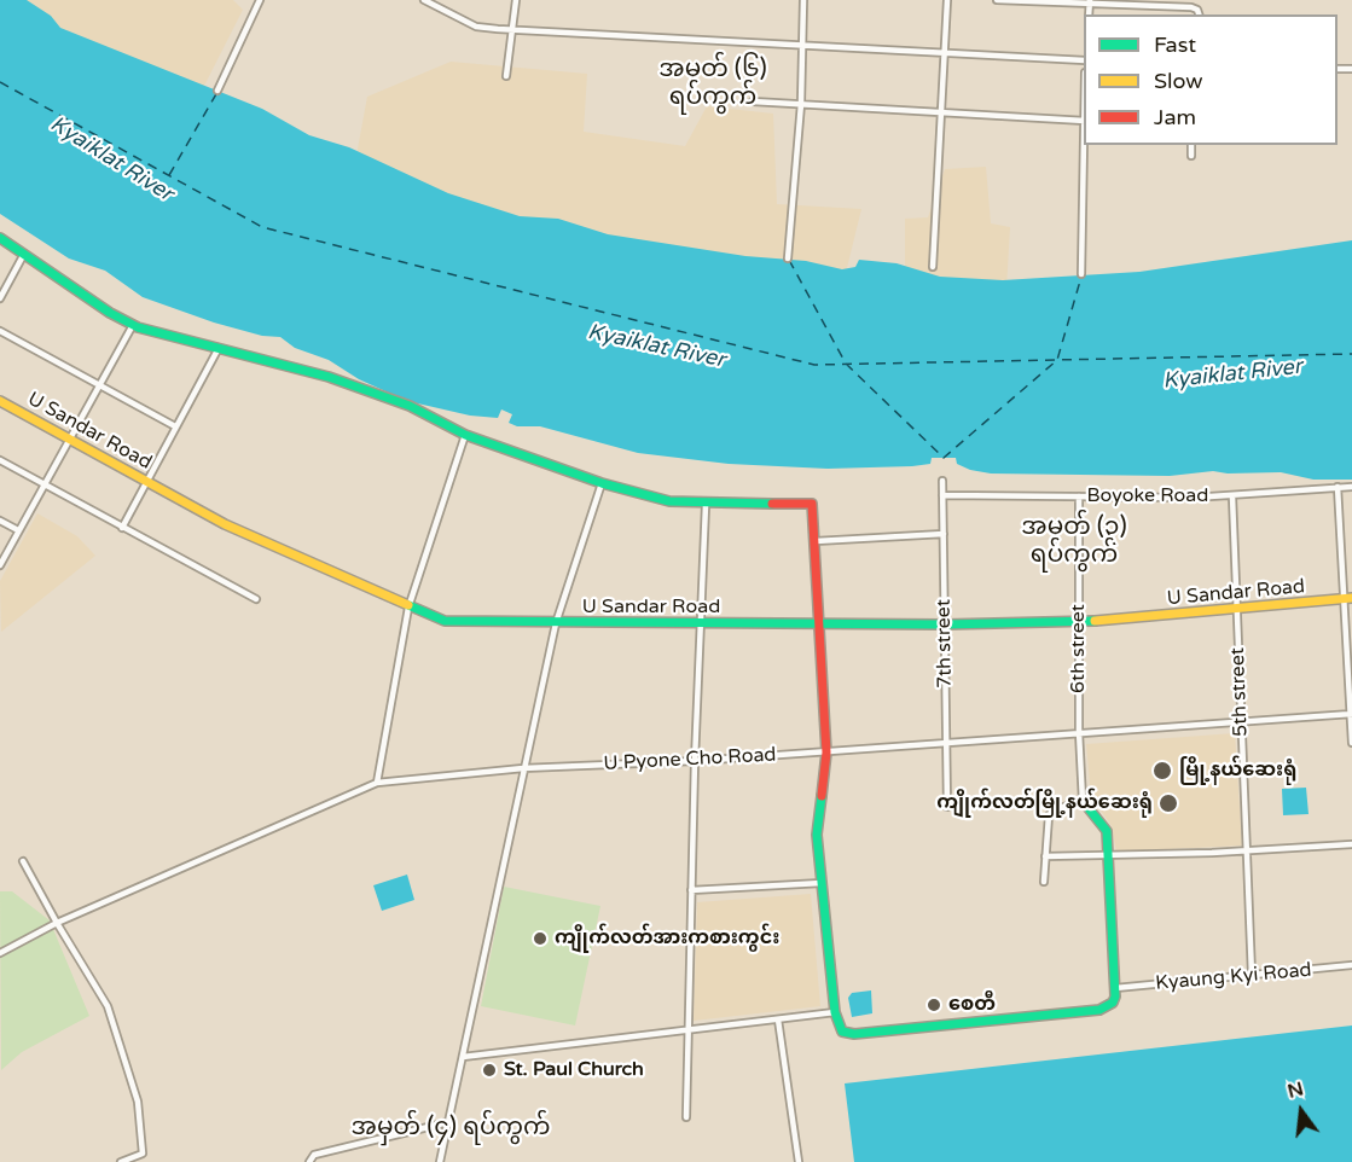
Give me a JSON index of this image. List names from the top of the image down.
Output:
{
  "streets": {
    "street": [
      "U Sandar Road",
      "Boyoke Road",
      "7th street",
      "6th street",
      "5th street",
      "U Pyone Cho Road",
      "Kyaung Kyi Road"
    ]
  },
  "crossings": [
    ["U Sandar Road", "7th street"],
    ["U Sandar Road", "6th street"],
    ["U Sandar Road", "5th street"],
    ["Boyoke Road", "7th street"],
    ["Boyoke Road", "6th street"],
    ["Boyoke Road", "5th street"],
    ["7th street", "U Pyone Cho Road"],
    ["6th street", "U Pyone Cho Road"],
    ["5th street", "U Pyone Cho Road"],
    ["5th street", "Kyaung Kyi Road"]
  ],
  "districts": ["အမှတ် (၆) ရပ်ကွက်", "အမှတ် (၃) ရပ်ကွက်", "အမှတ် (၄) ရပ်ကွက်"],
  "water": ["Kyaiklat River"],
  "places": [
    "မြို့နယ်ဆေးရုံ",
    "ကျိုက်လတ်မြို့နယ်ဆေးရုံ",
    "ကျိုက်လတ်အားကစားကွင်း",
    "စေတီ",
    "St. Paul Church"
  ],
  "legend": ["Fast", "Slow", "Jam"],
  "north": "top"
}
